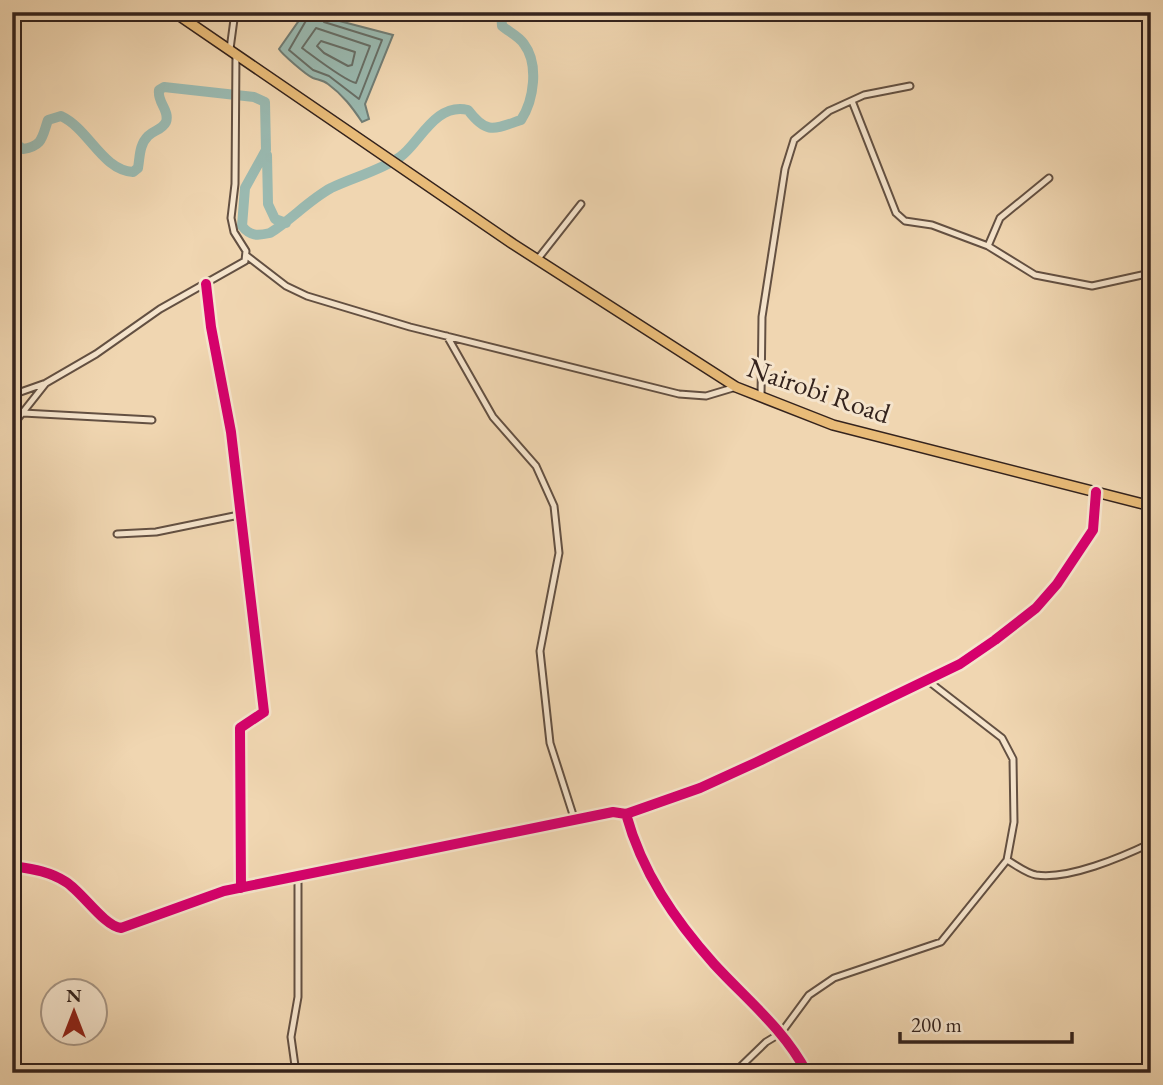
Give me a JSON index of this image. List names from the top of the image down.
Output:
{
  "streets": {
    "highway": ["Nairobi Road"]
  },
  "scale_bar": "200 m",
  "north": "top"
}
